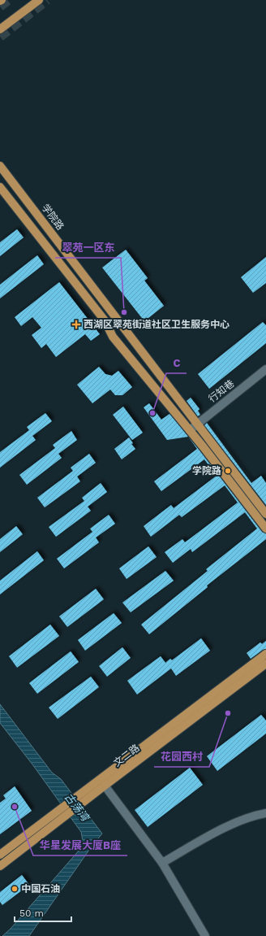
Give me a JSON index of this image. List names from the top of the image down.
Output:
{
  "streets": {
    "main road": ["学院路", "文二路"],
    "street": ["行知巷"]
  },
  "crossings": [
    ["学院路", "行知巷"]
  ],
  "water": ["古荡湾"],
  "places": {
    "other": [
      "翠苑一区东",
      "C",
      "学院路",
      "花园西村",
      "华星发展大厦B座",
      "中国石油"
    ],
    "health": ["西湖区翠苑街道社区卫生服务中心"]
  },
  "scale_bar": "50 m"
}
